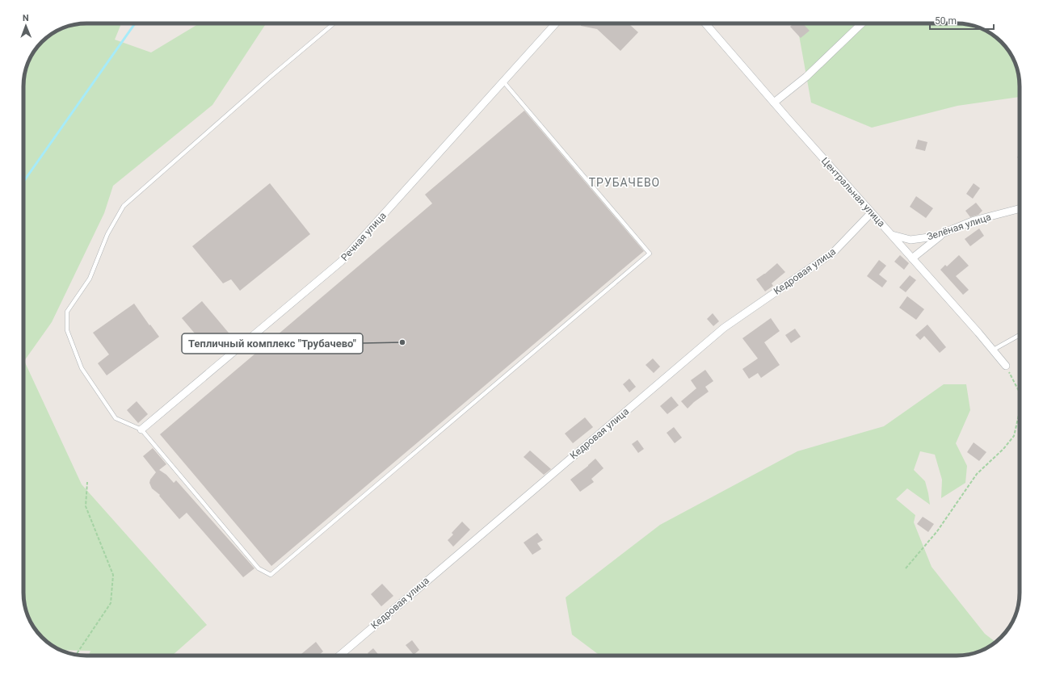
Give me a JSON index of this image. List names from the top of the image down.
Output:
{
  "streets": {
    "street": [
      "Центральная улица",
      "Зелёная улица",
      "Речная улица",
      "Кедровая улица"
    ]
  },
  "crossings": [
    ["Центральная улица", "Зелёная улица"],
    ["Центральная улица", "Кедровая улица"]
  ],
  "districts": ["ТРУБАЧЕВО"],
  "places": ["Тепличный комплекс \"Трубачево\""],
  "scale_bar": "50 m",
  "north": "top"
}
